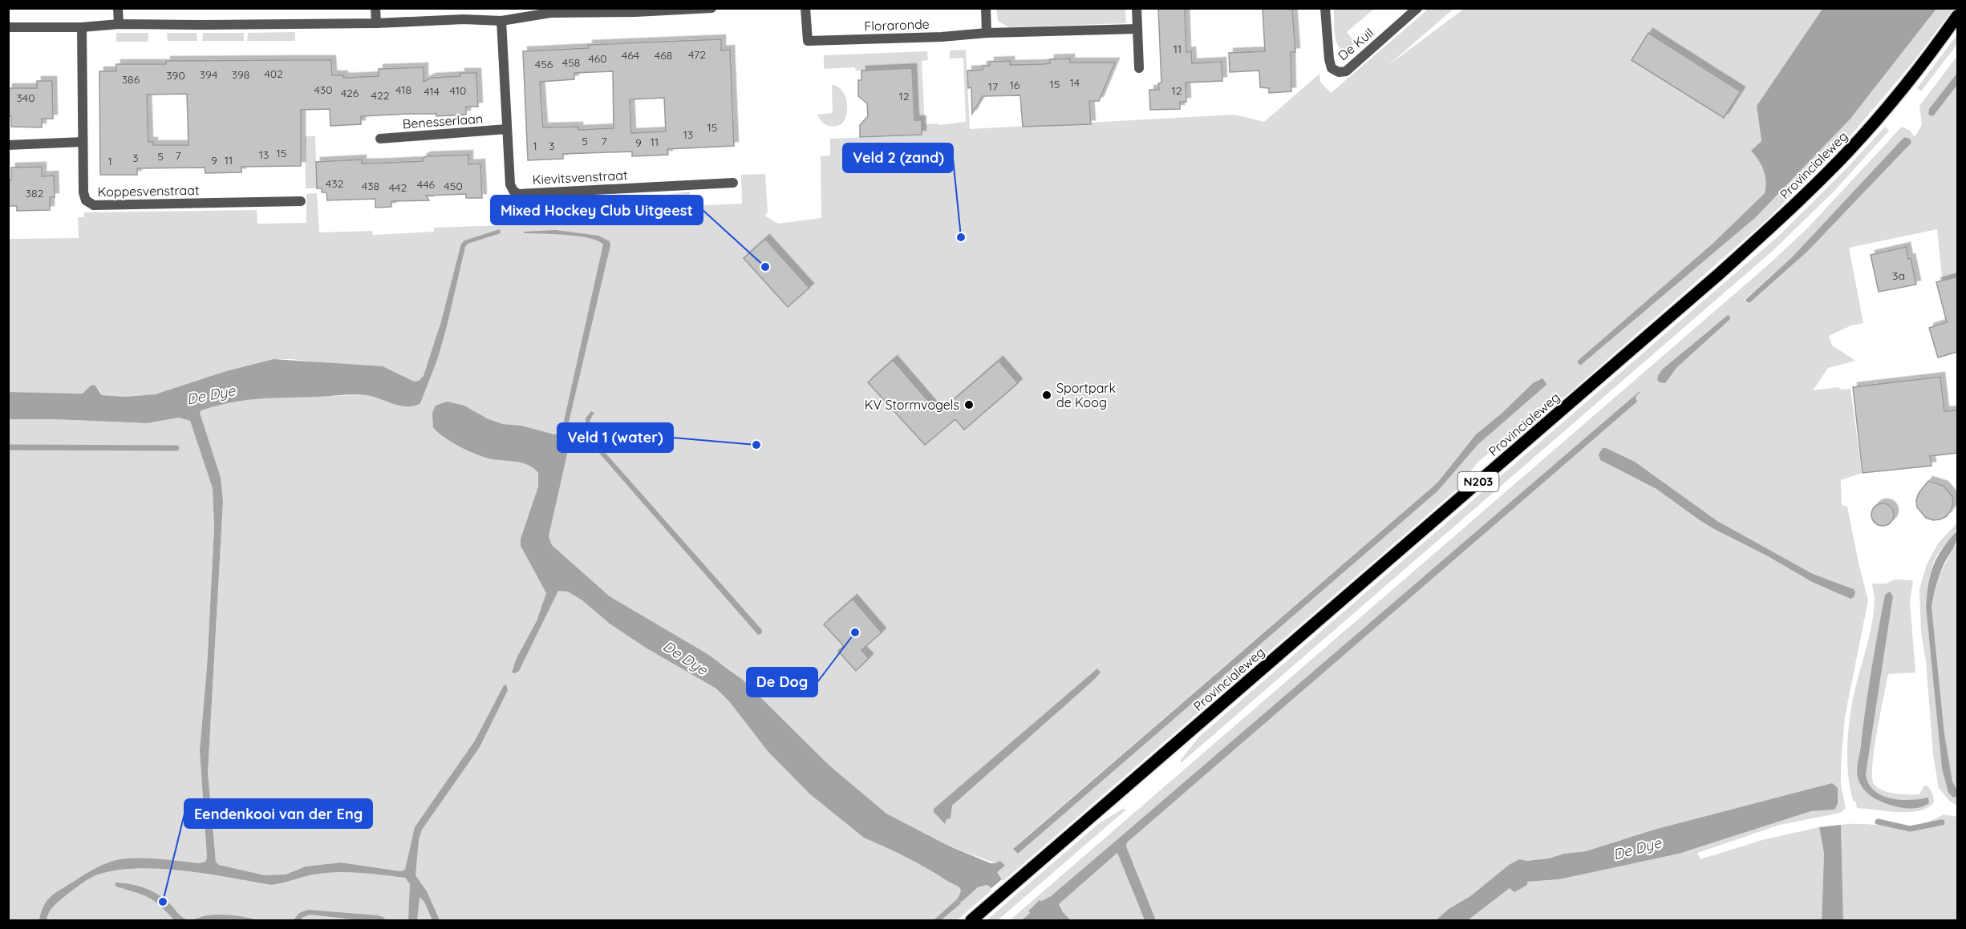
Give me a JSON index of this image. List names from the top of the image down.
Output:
{
  "streets": {
    "main road": ["Provincialeweg", "N203"],
    "street": [
      "Floraronde",
      "De Kuil",
      "Benesserlaan",
      "Kievitsvenstraat",
      "Koppesvenstraat"
    ]
  },
  "crossings": [
    ["Benesserlaan", "Kievitsvenstraat"]
  ],
  "water": ["De Dye"],
  "places": [
    "Veld 2 (zand)",
    "Mixed Hockey Club Uitgeest",
    "Sportpark de Koog",
    "KV Stormvogels",
    "Veld 1 (water)",
    "De Dog",
    "Eendenkooi van der Eng"
  ],
  "house_numbers": [
    "11",
    "472",
    "464",
    "468",
    "460",
    "458",
    "456",
    "402",
    "394",
    "398",
    "390",
    "386",
    "14",
    "15",
    "16",
    "17",
    "430",
    "418",
    "410",
    "12",
    "414",
    "426",
    "422",
    "12",
    "340",
    "15",
    "13",
    "5",
    "7",
    "11",
    "9",
    "1",
    "3",
    "15",
    "13",
    "7",
    "5",
    "3",
    "9",
    "11",
    "1",
    "432",
    "446",
    "438",
    "450",
    "442",
    "382",
    "3a"
  ]
}
